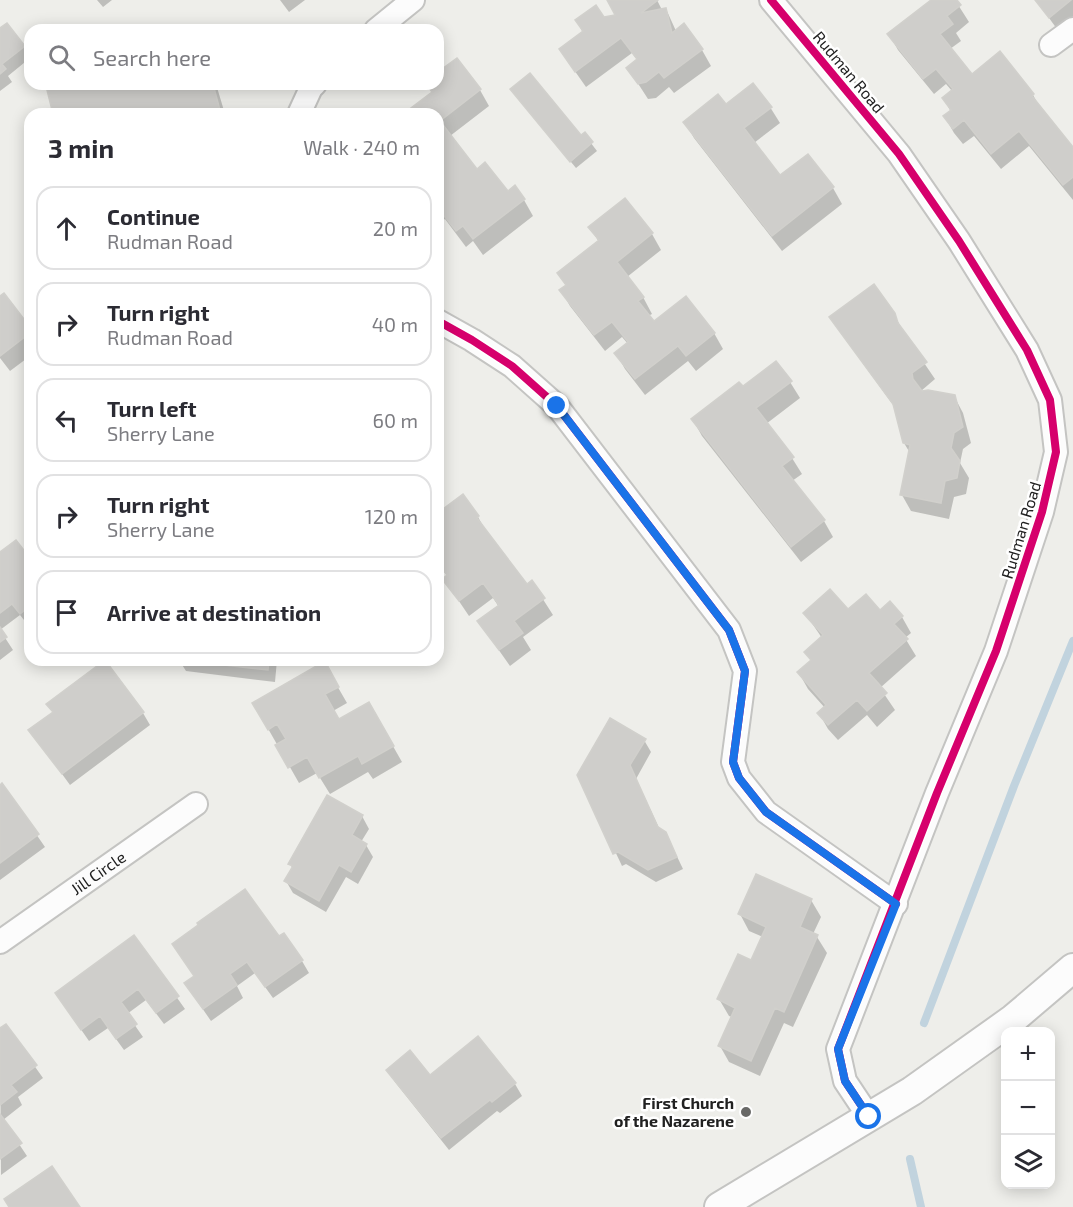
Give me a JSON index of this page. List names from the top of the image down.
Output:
{
  "streets": {
    "street": ["Rudman Road", "Jill Circle"]
  },
  "places": ["First Church of the Nazarene"],
  "page": {
    "search": "Search here",
    "heading": ["3 min", "Walk · 240 m"],
    "list": [
      ["Continue", "Rudman Road", "20 m"],
      ["Turn right", "Rudman Road", "40 m"],
      ["Turn left", "Sherry Lane", "60 m"],
      ["Turn right", "Sherry Lane", "120 m"],
      "Arrive at destination"
    ],
    "map_buttons": ["+", "−"]
  }
}
